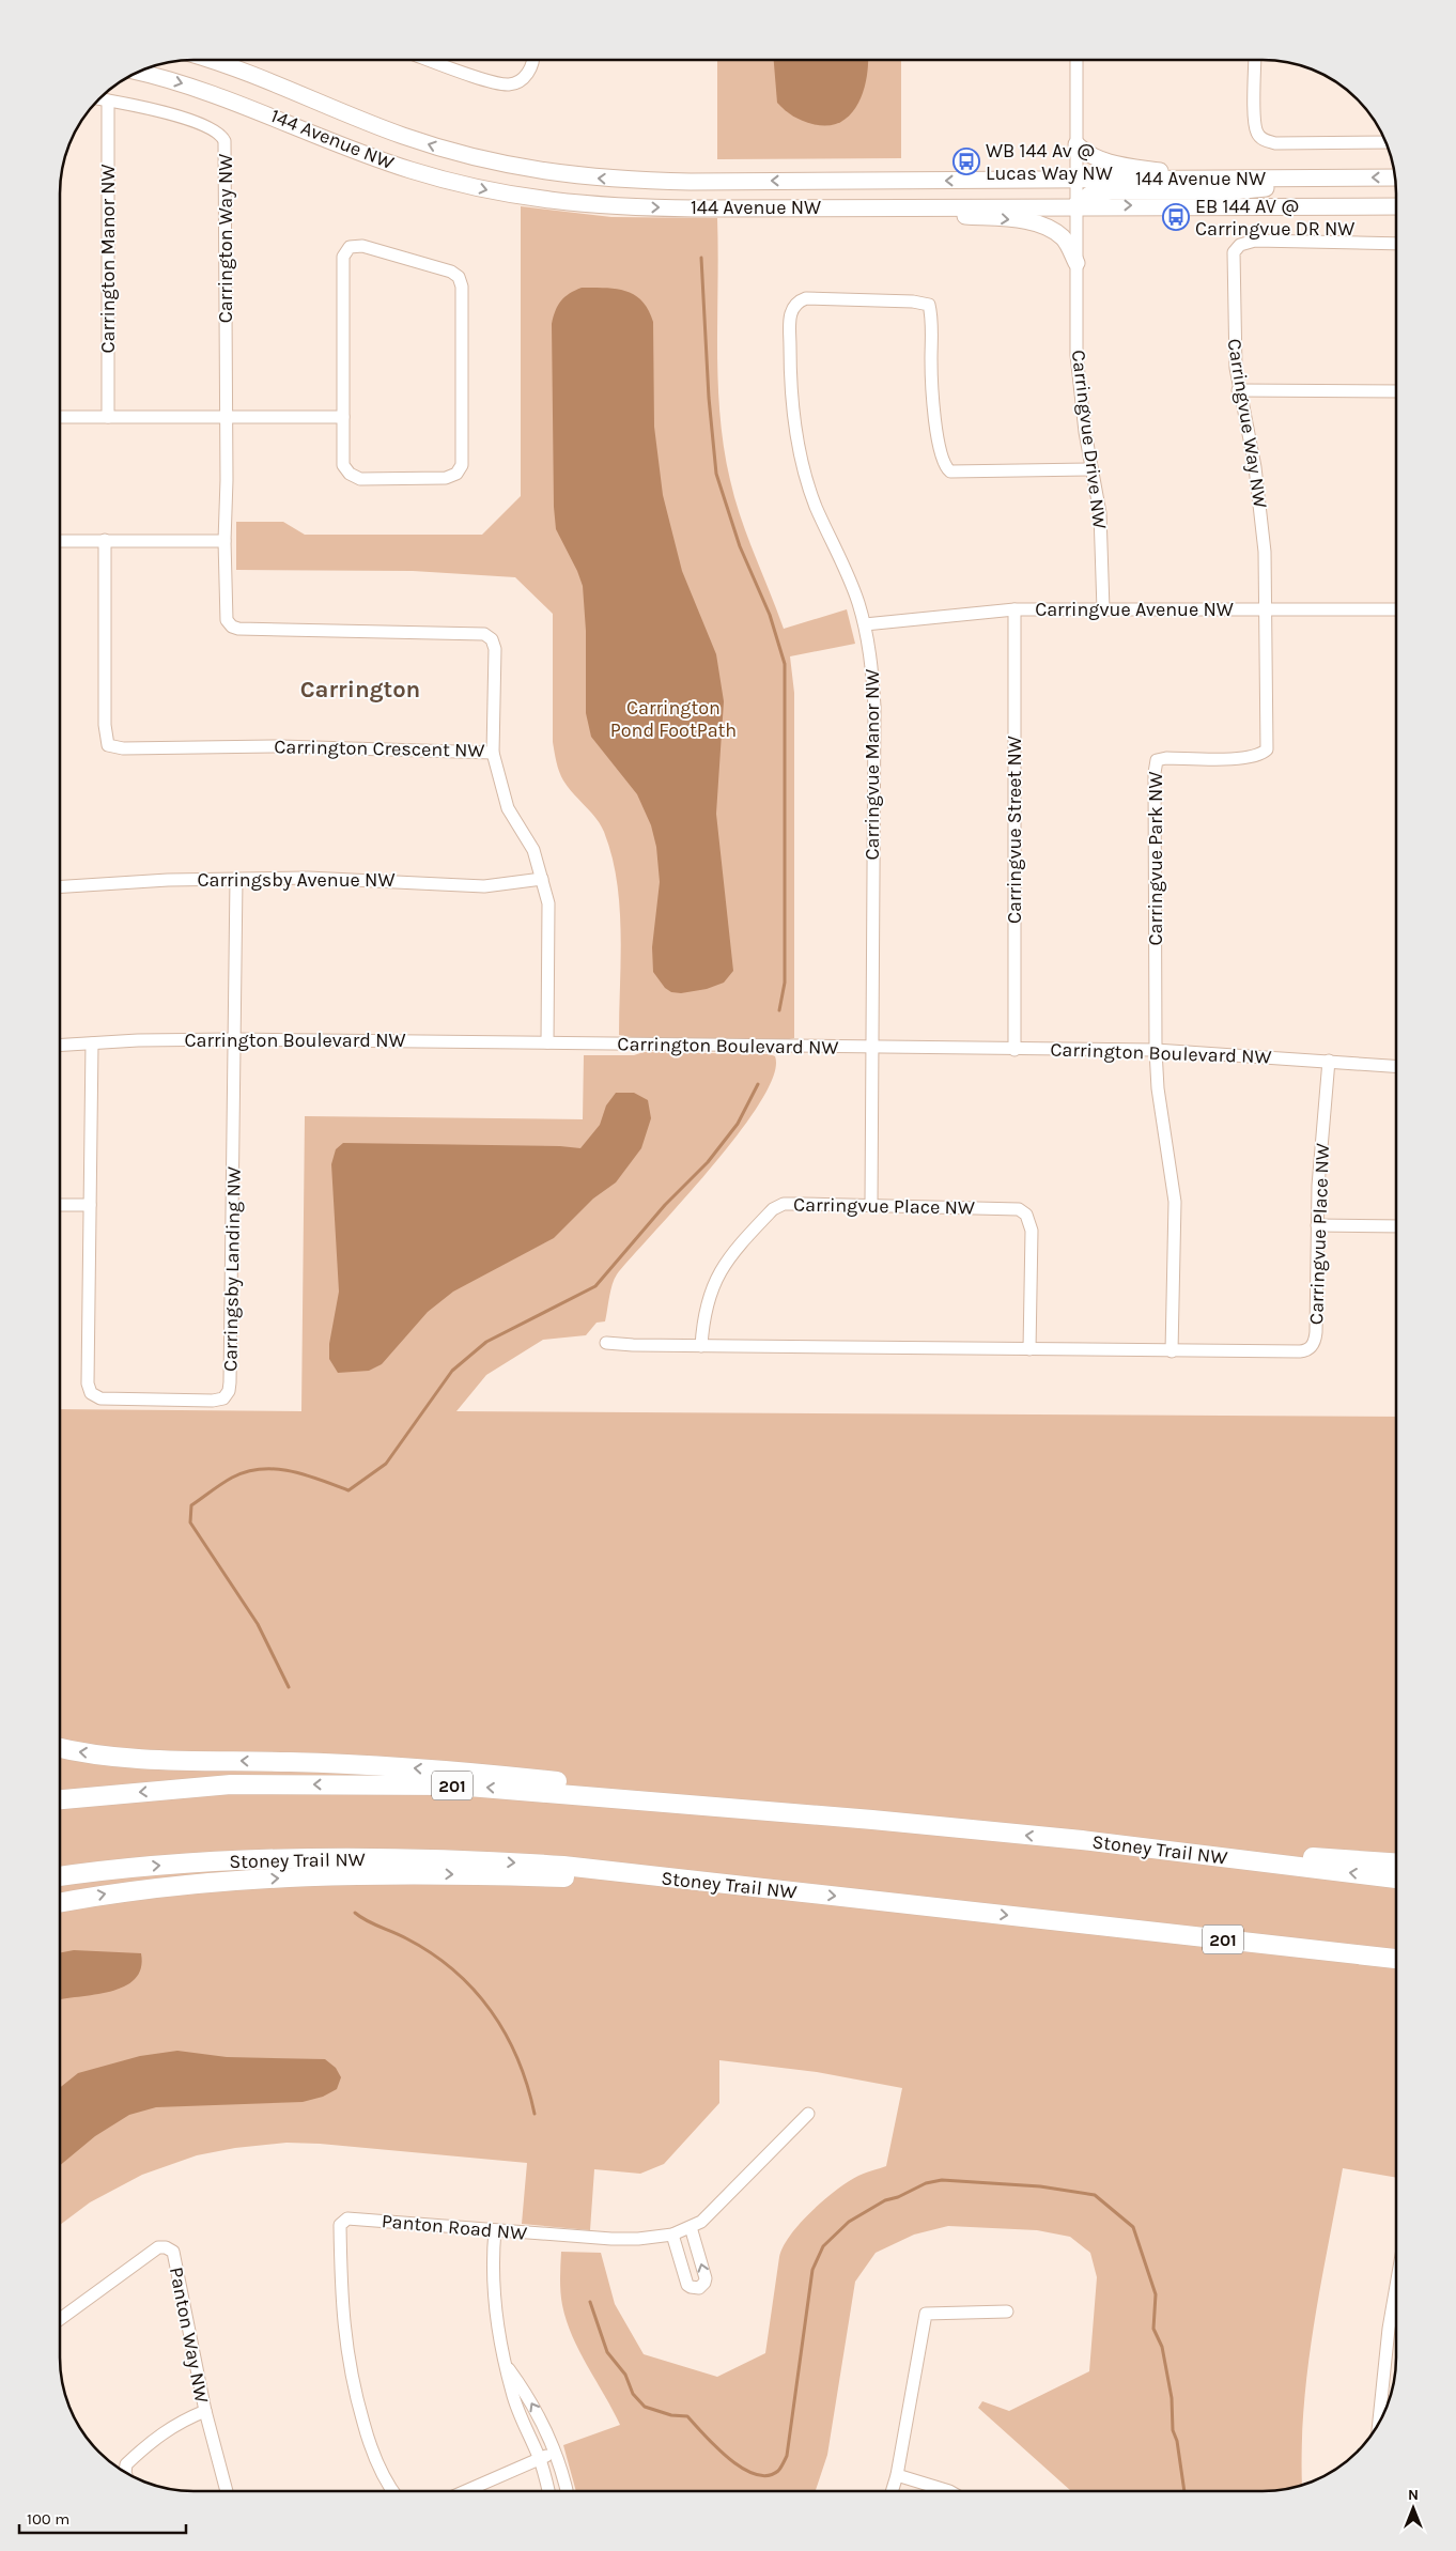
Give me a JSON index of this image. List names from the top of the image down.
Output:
{
  "streets": {
    "highway": ["201", "Stoney Trail NW"],
    "main road": ["144 Avenue NW"],
    "street": [
      "Carrington Way NW",
      "Carrington Manor NW",
      "Carringvue Way NW",
      "Carringvue Drive NW",
      "Carringvue Avenue NW",
      "Carrington Crescent NW",
      "Carringvue Manor NW",
      "Carringvue Street NW",
      "Carringvue Park NW",
      "Carringsby Avenue NW",
      "Carrington Boulevard NW",
      "Carringvue Place NW",
      "Carringsby Landing NW",
      "Panton Road NW",
      "Panton Way NW"
    ]
  },
  "crossings": [
    ["144 Avenue NW", "Carringvue Drive NW"],
    ["Carrington Way NW", "Carrington Manor NW"],
    ["Carrington Way NW", "Carrington Crescent NW"],
    ["Carringvue Way NW", "Carringvue Avenue NW"],
    ["Carringvue Way NW", "Carringvue Park NW"],
    ["Carringvue Drive NW", "Carringvue Avenue NW"],
    ["Carringvue Drive NW", "Carringvue Manor NW"],
    ["Carringvue Avenue NW", "Carringvue Manor NW"],
    ["Carringvue Avenue NW", "Carringvue Street NW"],
    ["Carringvue Avenue NW", "Carringvue Park NW"],
    ["Carringvue Manor NW", "Carrington Boulevard NW"],
    ["Carringvue Manor NW", "Carringvue Place NW"],
    ["Carringvue Street NW", "Carrington Boulevard NW"],
    ["Carringvue Park NW", "Carrington Boulevard NW"],
    ["Carrington Boulevard NW", "Carringvue Place NW"],
    ["Carrington Boulevard NW", "Carringsby Landing NW"]
  ],
  "districts": ["Carrington"],
  "parks": ["Carrington Pond FootPath"],
  "places": {
    "bus stop": ["WB 144 Av @ Lucas Way NW", "EB 144 AV @ Carringvue DR NW"]
  },
  "scale_bar": "100 m",
  "north": "top"
}
